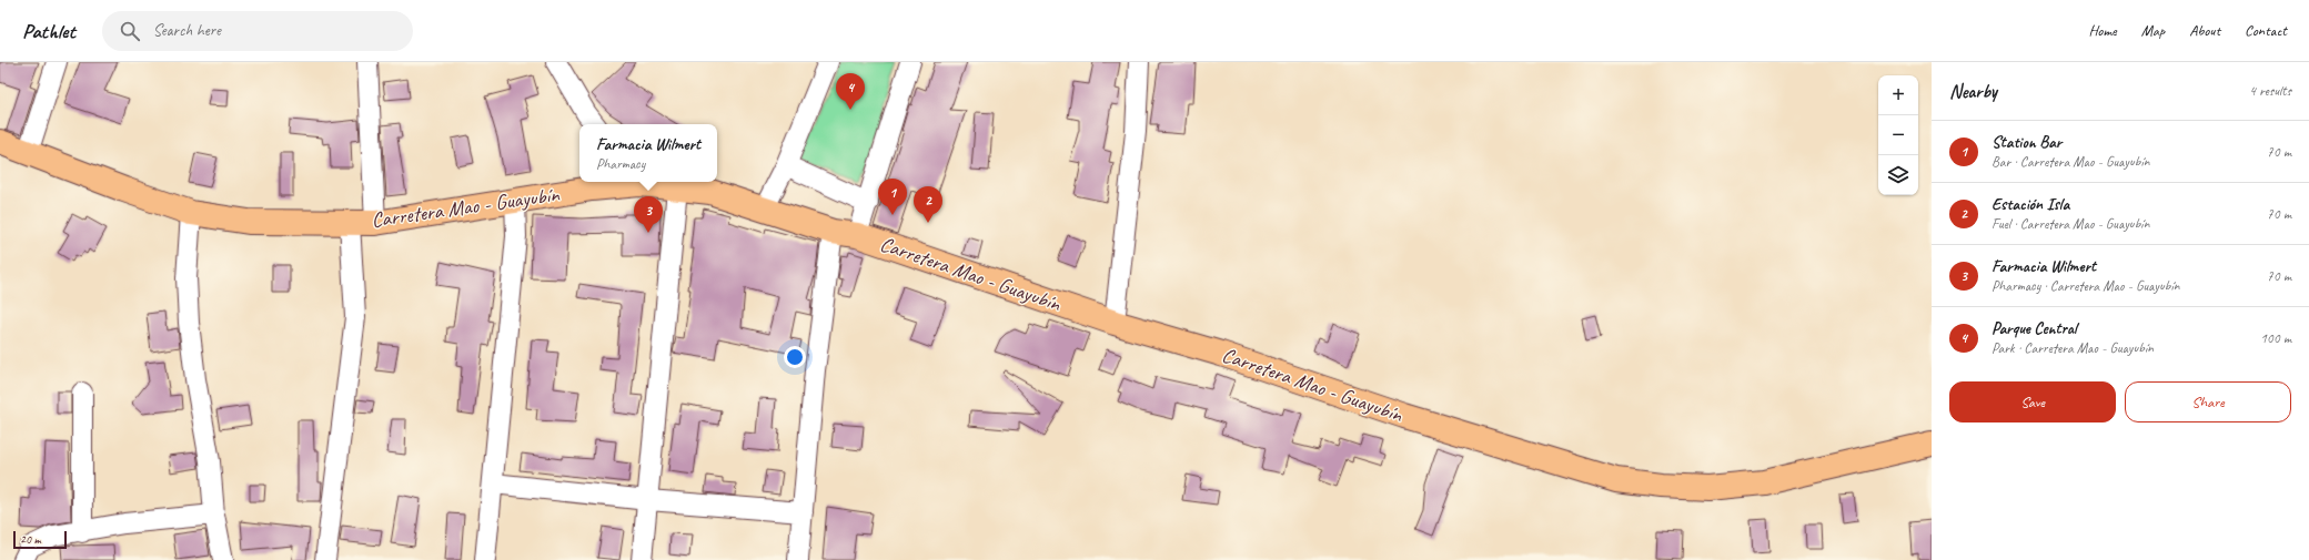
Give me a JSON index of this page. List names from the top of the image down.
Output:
{
  "streets": {
    "main road": ["Carretera Mao - Guayubín"]
  },
  "scale_bar": "20 m",
  "page": {
    "header": "Pathlet",
    "search": "Search here",
    "nav": [
      "Home",
      "Map",
      "About",
      "Contact"
    ],
    "heading": ["Nearby", "4 results"],
    "pins": [
      "4",
      "1",
      "2",
      "3"
    ],
    "map_buttons": ["+", "−"],
    "list": [
      {
        "mark": "1",
        "name": "Station Bar",
        "note": "Bar · Carretera Mao - Guayubín",
        "value": "70 m"
      },
      {
        "mark": "2",
        "name": "Estación Isla",
        "note": "Fuel · Carretera Mao - Guayubín",
        "value": "70 m"
      },
      {
        "mark": "3",
        "name": "Farmacia Wilmert",
        "note": "Pharmacy · Carretera Mao - Guayubín",
        "value": "70 m"
      },
      {
        "mark": "4",
        "name": "Parque Central",
        "note": "Park · Carretera Mao - Guayubín",
        "value": "100 m"
      }
    ],
    "popup": ["Farmacia Wilmert", "Pharmacy"],
    "buttons": ["Save", "Share"],
    "scale": "20 m"
  }
}
